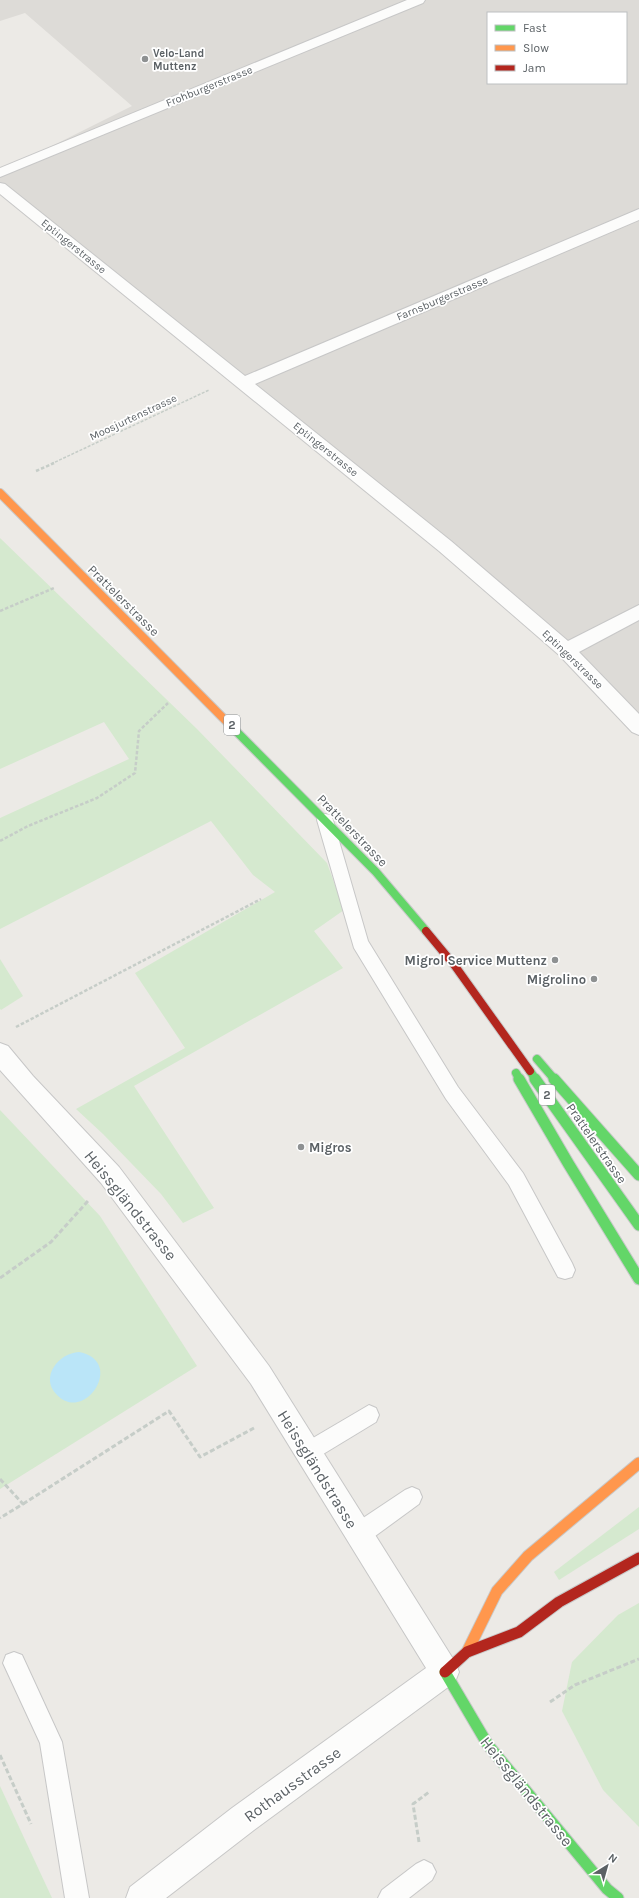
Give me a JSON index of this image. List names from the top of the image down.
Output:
{
  "streets": {
    "main road": ["Prattelerstrasse", "2", "Heissgländstrasse"],
    "street": [
      "Frohburgerstrasse",
      "Eptingerstrasse",
      "Farnsburgerstrasse",
      "Rothausstrasse"
    ],
    "path": ["Moosjurtenstrasse"]
  },
  "crossings": [
    ["Eptingerstrasse", "Farnsburgerstrasse"],
    ["Eptingerstrasse", "Moosjurtenstrasse"],
    ["Farnsburgerstrasse", "Moosjurtenstrasse"],
    ["Heissgländstrasse", "Rothausstrasse"]
  ],
  "places": [
    "Velo-Land Muttenz",
    "Migrol Service Muttenz",
    "Migrolino",
    "Migros"
  ],
  "legend": ["Fast", "Slow", "Jam"],
  "north": "top right"
}
